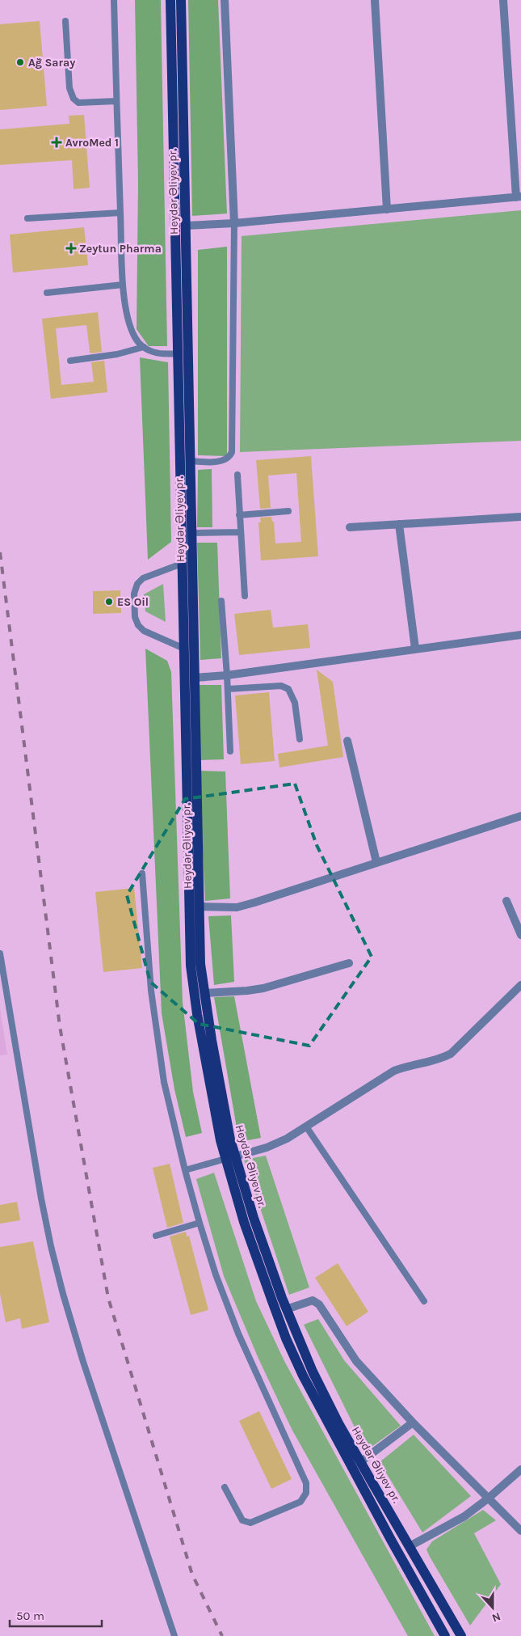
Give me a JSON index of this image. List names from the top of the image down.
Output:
{
  "streets": {
    "main road": ["Heydər Əliyev pr."]
  },
  "places": {
    "other": ["Ağ Saray", "ES Oil"],
    "health": ["AvroMed 1", "Zeytun Pharma"]
  },
  "scale_bar": "50 m",
  "north": "bottom"
}
